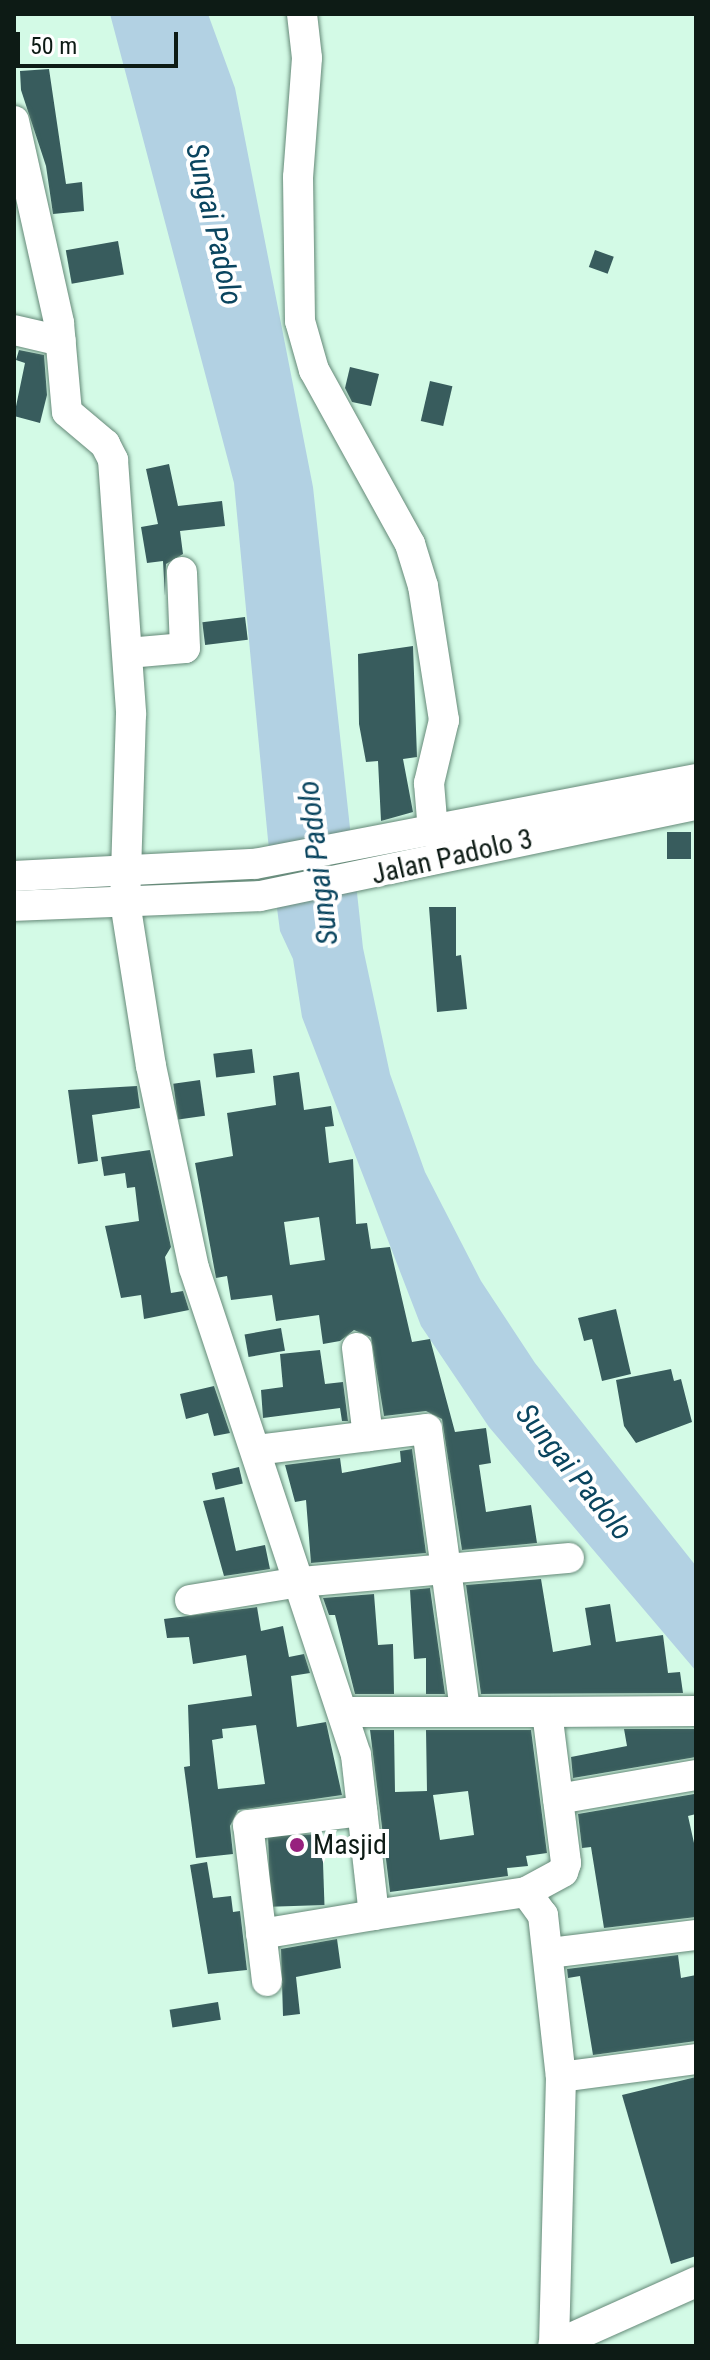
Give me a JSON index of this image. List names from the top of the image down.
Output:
{
  "streets": {
    "street": ["Jalan Padolo 3"]
  },
  "water": ["Sungai Padolo"],
  "places": ["Masjid"],
  "scale_bar": "50 m"
}
